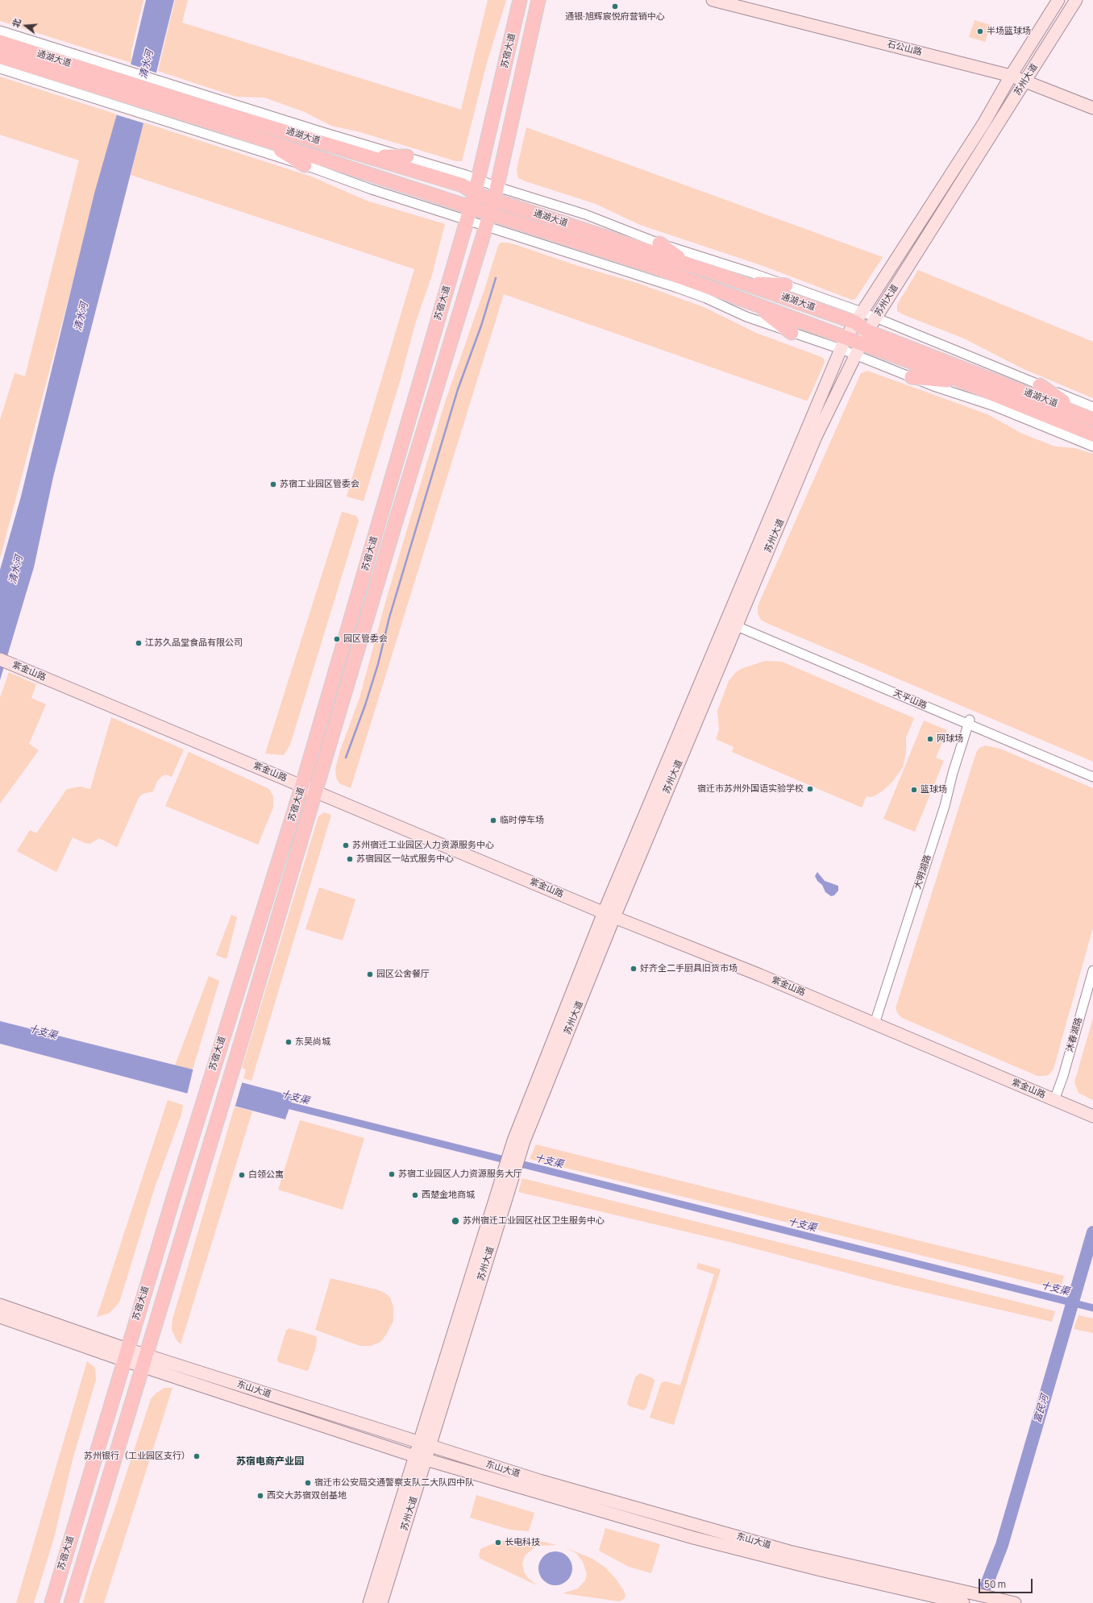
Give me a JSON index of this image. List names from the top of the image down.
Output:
{
  "streets": {
    "main road": ["苏宿大道", "通湖大道"],
    "street": [
      "石公山路",
      "苏州大道",
      "紫金山路",
      "天平山路",
      "大明湖路",
      "沐春湖路",
      "东山大道"
    ]
  },
  "crossings": [
    ["石公山路", "苏州大道"],
    ["苏宿大道", "通湖大道"],
    ["苏宿大道", "紫金山路"],
    ["苏宿大道", "东山大道"],
    ["通湖大道", "苏州大道"],
    ["苏州大道", "紫金山路"],
    ["苏州大道", "天平山路"],
    ["苏州大道", "东山大道"],
    ["紫金山路", "大明湖路"],
    ["紫金山路", "沐春湖路"],
    ["天平山路", "大明湖路"]
  ],
  "districts": ["苏宿电商产业园"],
  "water": ["清水河", "十支渠", "富民河"],
  "places": [
    "通银·旭辉宸悦府营销中心",
    "半场篮球场",
    "苏宿工业园区管委会",
    "园区管委会",
    "江苏久品堂食品有限公司",
    "网球场",
    "宿迁市苏州外国语实验学校",
    "篮球场",
    "临时停车场",
    "苏州宿迁工业园区人力资源服务中心",
    "苏宿园区一站式服务中心",
    "好齐全二手厨具旧货市场",
    "园区公舍餐厅",
    "东吴尚城",
    "苏宿工业园区人力资源服务大厅",
    "白领公寓",
    "西楚金地商城",
    "苏州宿迁工业园区社区卫生服务中心",
    "苏州银行（工业园区支行）",
    "宿迁市公安局交通警察支队二大队四中队",
    "西交大苏宿双创基地",
    "长电科技"
  ],
  "scale_bar": "50 m",
  "north": "left"
}
